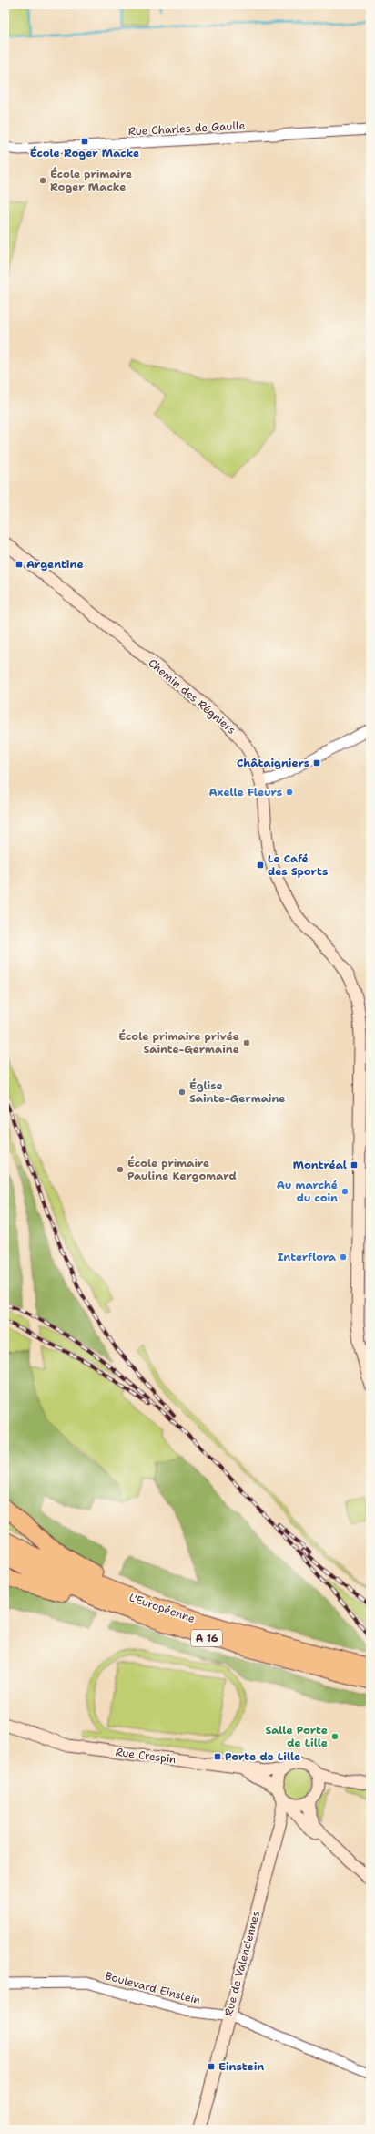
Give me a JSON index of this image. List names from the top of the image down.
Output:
{
  "streets": {
    "highway": ["L'Européenne", "A 16"],
    "main road": ["Chemin des Régniers", "Rue Crespin", "Rue de Valenciennes"],
    "street": ["Rue Charles de Gaulle", "Boulevard Einstein"]
  },
  "crossings": [
    ["Rue Crespin", "Rue de Valenciennes"],
    ["Rue de Valenciennes", "Boulevard Einstein"]
  ],
  "places": {
    "transit": [
      "École Roger Macke",
      "Argentine",
      "Châtaigniers",
      "Le Café des Sports",
      "Montréal",
      "Porte de Lille",
      "Einstein"
    ],
    "other": [
      "École primaire Roger Macke",
      "Axelle Fleurs",
      "École primaire privée Sainte-Germaine",
      "Église Sainte-Germaine",
      "École primaire Pauline Kergomard",
      "Au marché du coin",
      "Interflora",
      "Salle Porte de Lille"
    ]
  }
}
